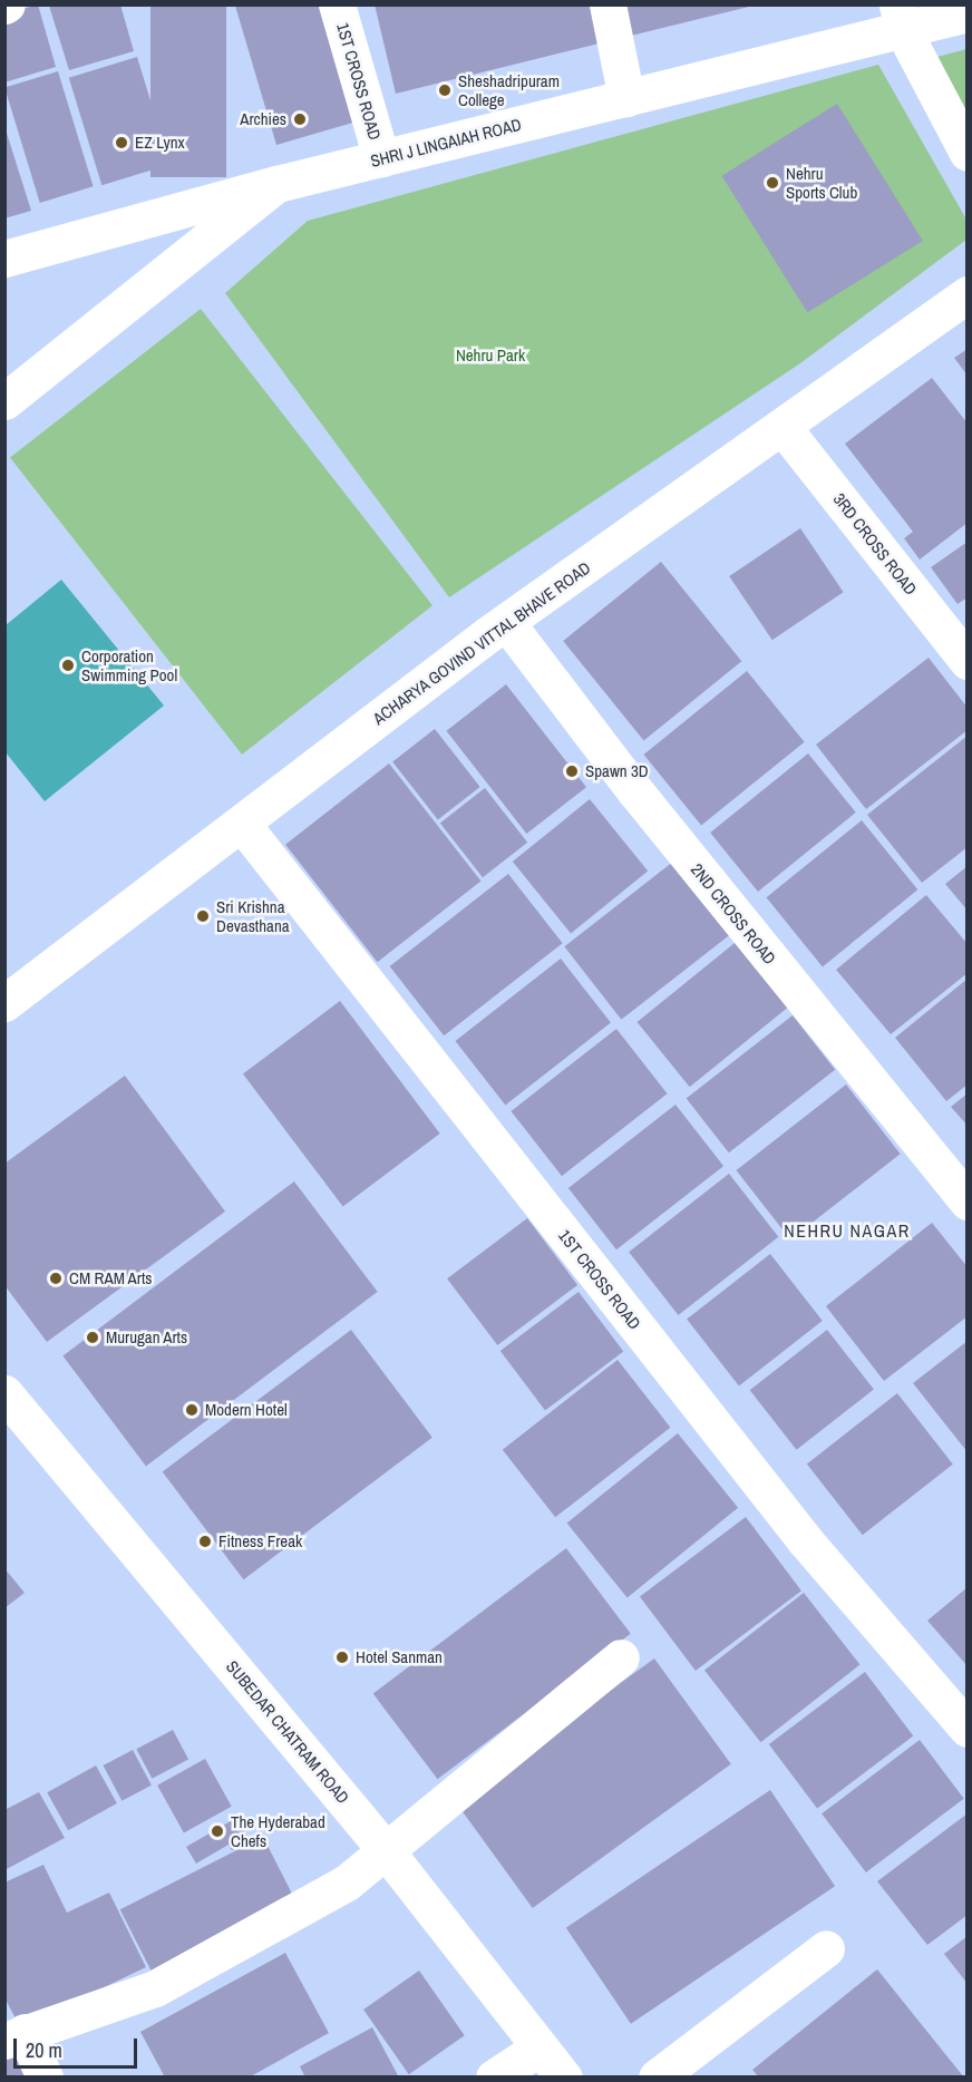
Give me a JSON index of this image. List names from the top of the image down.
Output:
{
  "streets": {
    "street": [
      "1ST CROSS ROAD",
      "SHRI J LINGAIAH ROAD",
      "3RD CROSS ROAD",
      "ACHARYA GOVIND VITTAL BHAVE ROAD",
      "2ND CROSS ROAD",
      "SUBEDAR CHATRAM ROAD"
    ]
  },
  "crossings": [
    ["1ST CROSS ROAD", "SHRI J LINGAIAH ROAD"],
    ["1ST CROSS ROAD", "ACHARYA GOVIND VITTAL BHAVE ROAD"],
    ["3RD CROSS ROAD", "ACHARYA GOVIND VITTAL BHAVE ROAD"],
    ["ACHARYA GOVIND VITTAL BHAVE ROAD", "2ND CROSS ROAD"]
  ],
  "districts": ["NEHRU NAGAR"],
  "parks": ["Nehru Park"],
  "places": [
    "Sheshadripuram College",
    "Archies",
    "EZ Lynx",
    "Nehru Sports Club",
    "Corporation Swimming Pool",
    "Spawn 3D",
    "Sri Krishna Devasthana",
    "CM RAM Arts",
    "Murugan Arts",
    "Modern Hotel",
    "Fitness Freak",
    "Hotel Sanman",
    "The Hyderabad Chefs"
  ],
  "scale_bar": "20 m"
}
